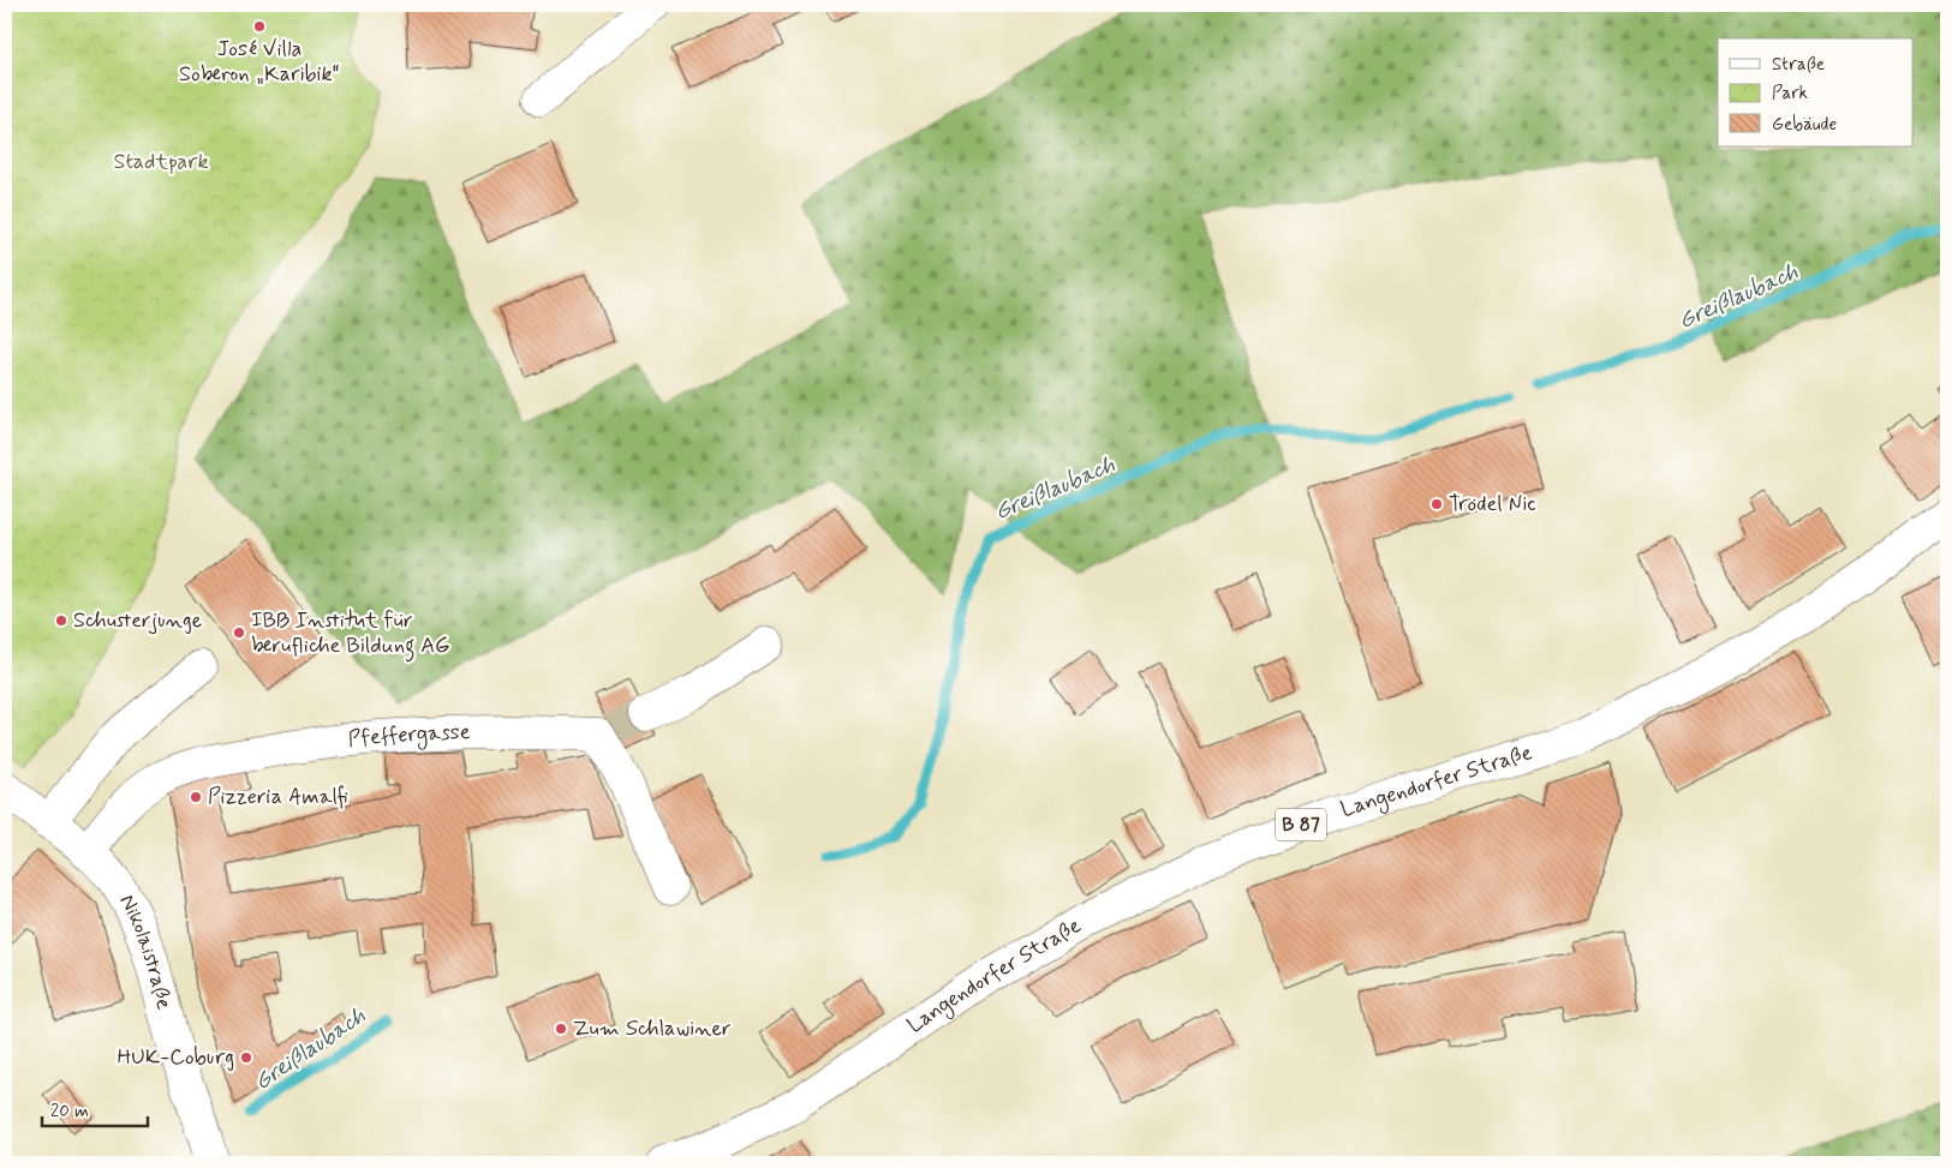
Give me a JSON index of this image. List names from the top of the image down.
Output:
{
  "streets": {
    "main road": [
      "Pfeffergasse",
      "Langendorfer Straße",
      "B 87",
      "Nikolaistraße"
    ]
  },
  "crossings": [
    ["Pfeffergasse", "Nikolaistraße"]
  ],
  "water": ["Greißlaubach"],
  "parks": ["Stadtpark"],
  "places": [
    "José Villa Soberon „Karibik“",
    "Trödel Nic",
    "Schusterjunge",
    "IBB Institut für berufliche Bildung AG",
    "Pizzeria Amalfi",
    "Zum Schlawiner",
    "HUK-Coburg"
  ],
  "legend": ["Straße", "Park", "Gebäude"],
  "scale_bar": "20 m"
}
